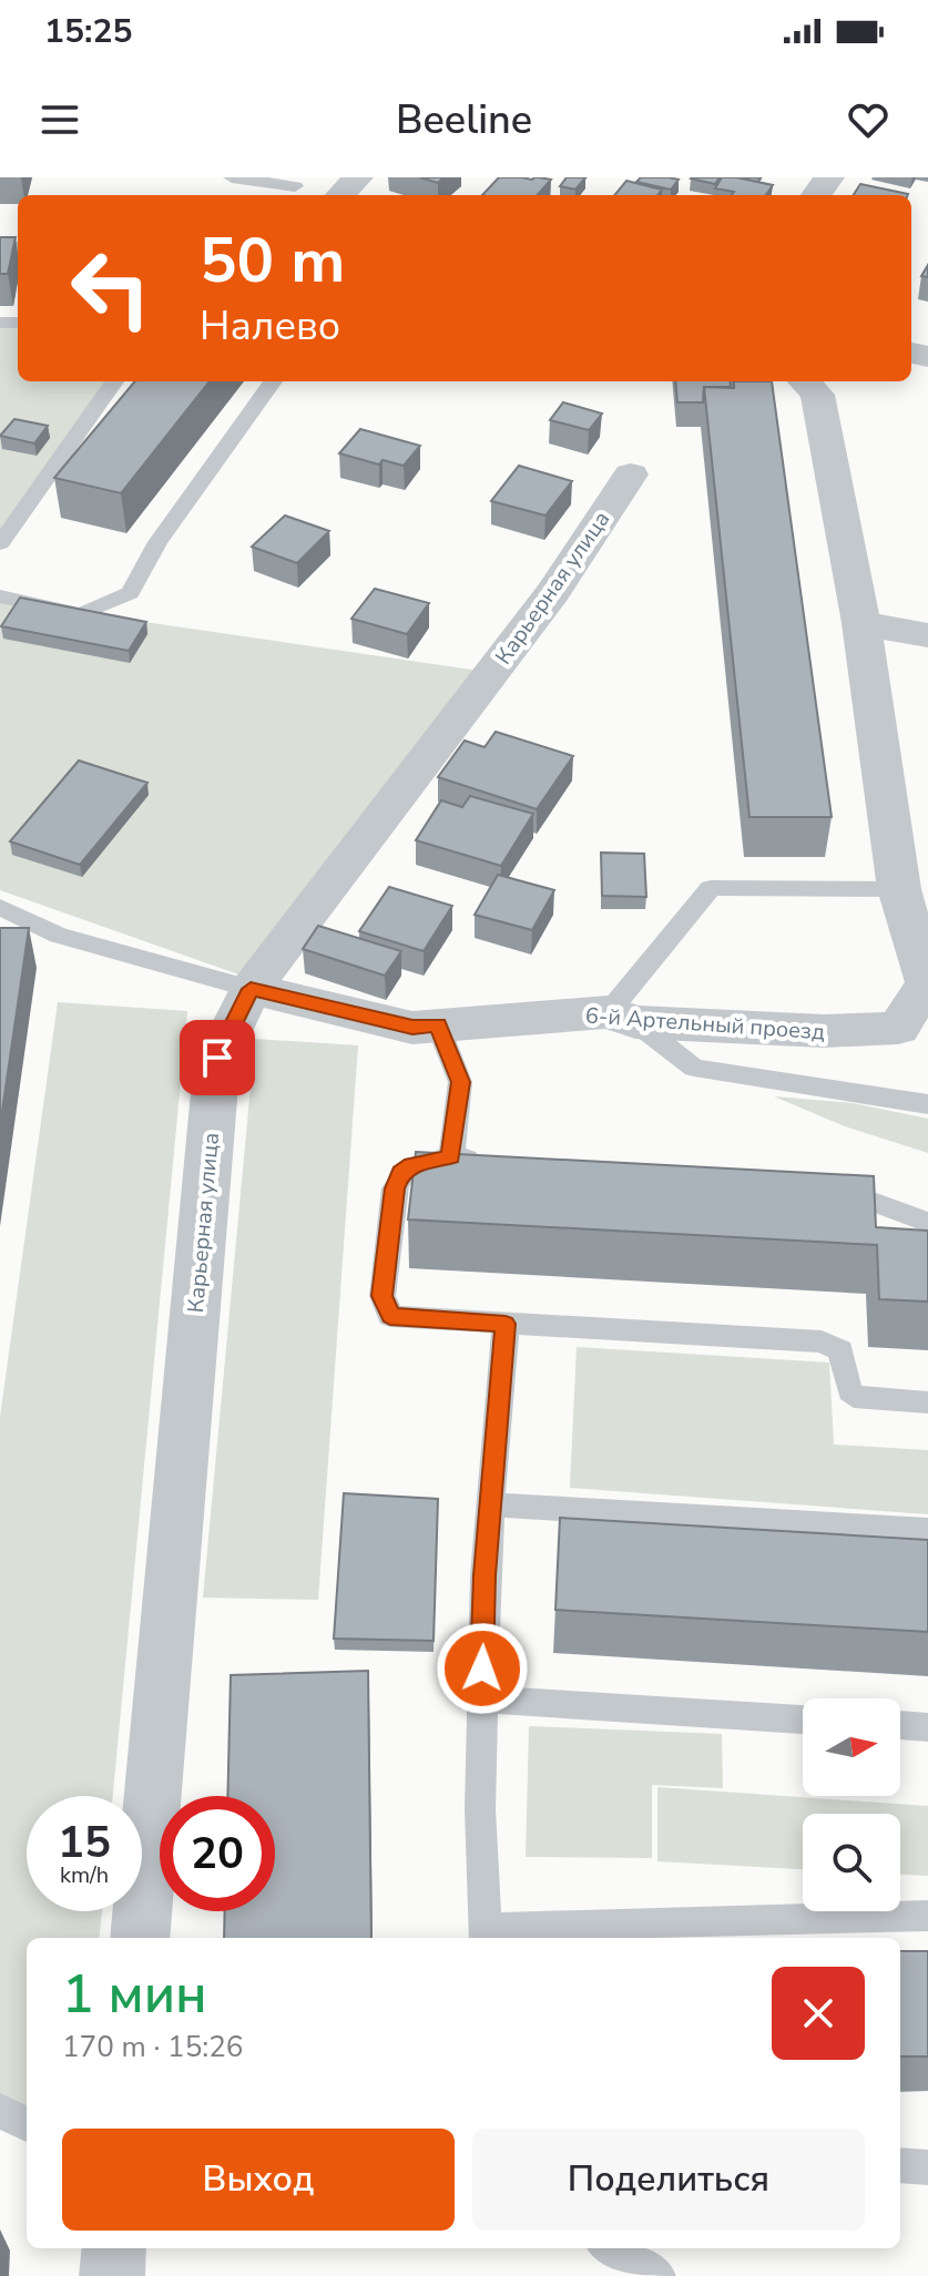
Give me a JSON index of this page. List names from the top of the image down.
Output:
{
  "streets": {
    "street": ["Карьерная улица", "6-й Артельный проезд"]
  },
  "crossings": [
    ["Карьерная улица", "6-й Артельный проезд"]
  ],
  "north": "right",
  "page": {
    "status": "15:25",
    "header": "Beeline",
    "turn": ["50 m", "Налево"],
    "speed": "15 km/h",
    "limit": "20",
    "heading": ["1 мин", "170 m · 15:26"],
    "buttons": ["Выход", "Поделиться"]
  }
}
